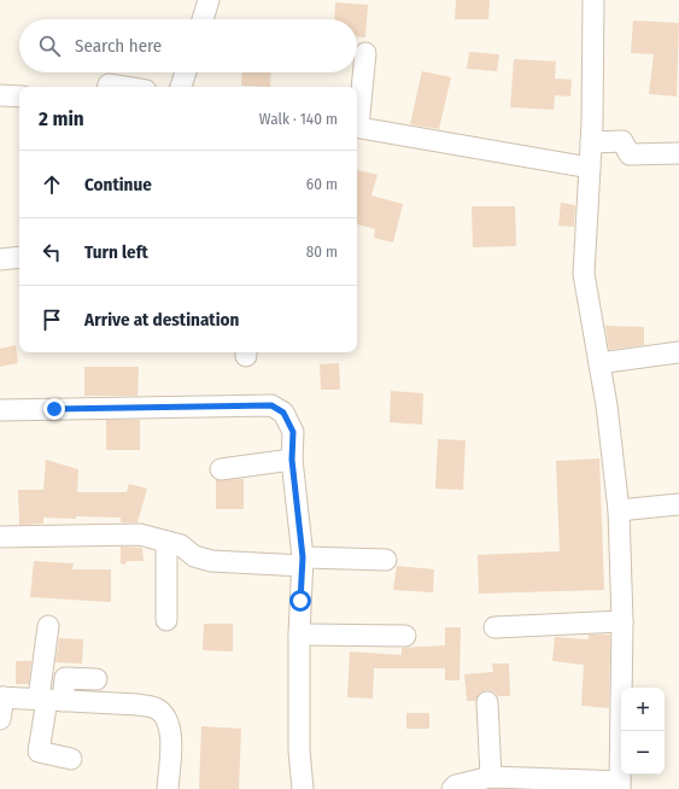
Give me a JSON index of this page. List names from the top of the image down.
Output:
{
  "page": {
    "search": "Search here",
    "heading": ["2 min", "Walk · 140 m"],
    "list": [
      ["Continue", "60 m"],
      ["Turn left", "80 m"],
      "Arrive at destination"
    ],
    "map_buttons": ["+", "−"]
  }
}
